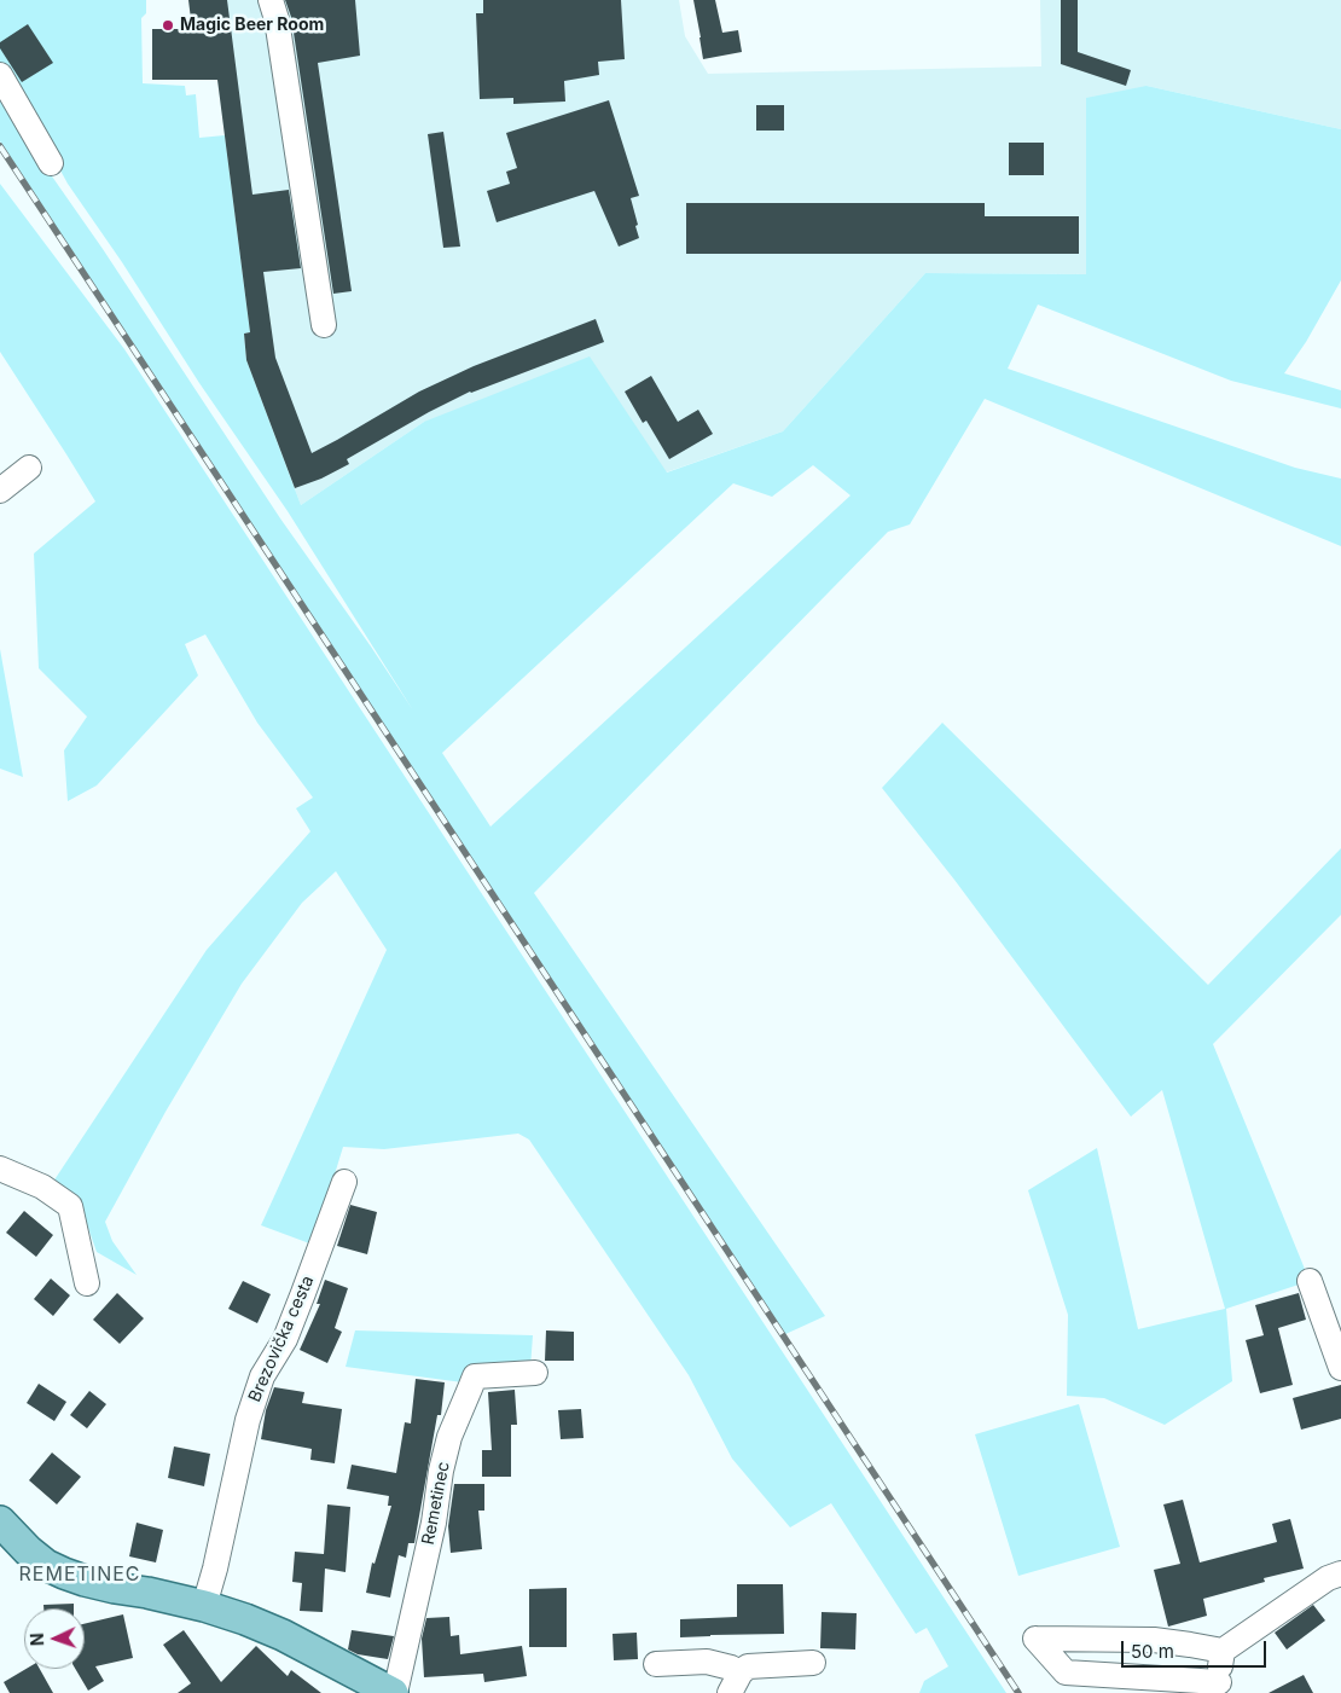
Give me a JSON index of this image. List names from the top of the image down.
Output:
{
  "streets": {
    "street": ["Brezovička cesta", "Remetinec"]
  },
  "districts": ["REMETINEC"],
  "places": ["Magic Beer Room"],
  "scale_bar": "50 m",
  "north": "left"
}
